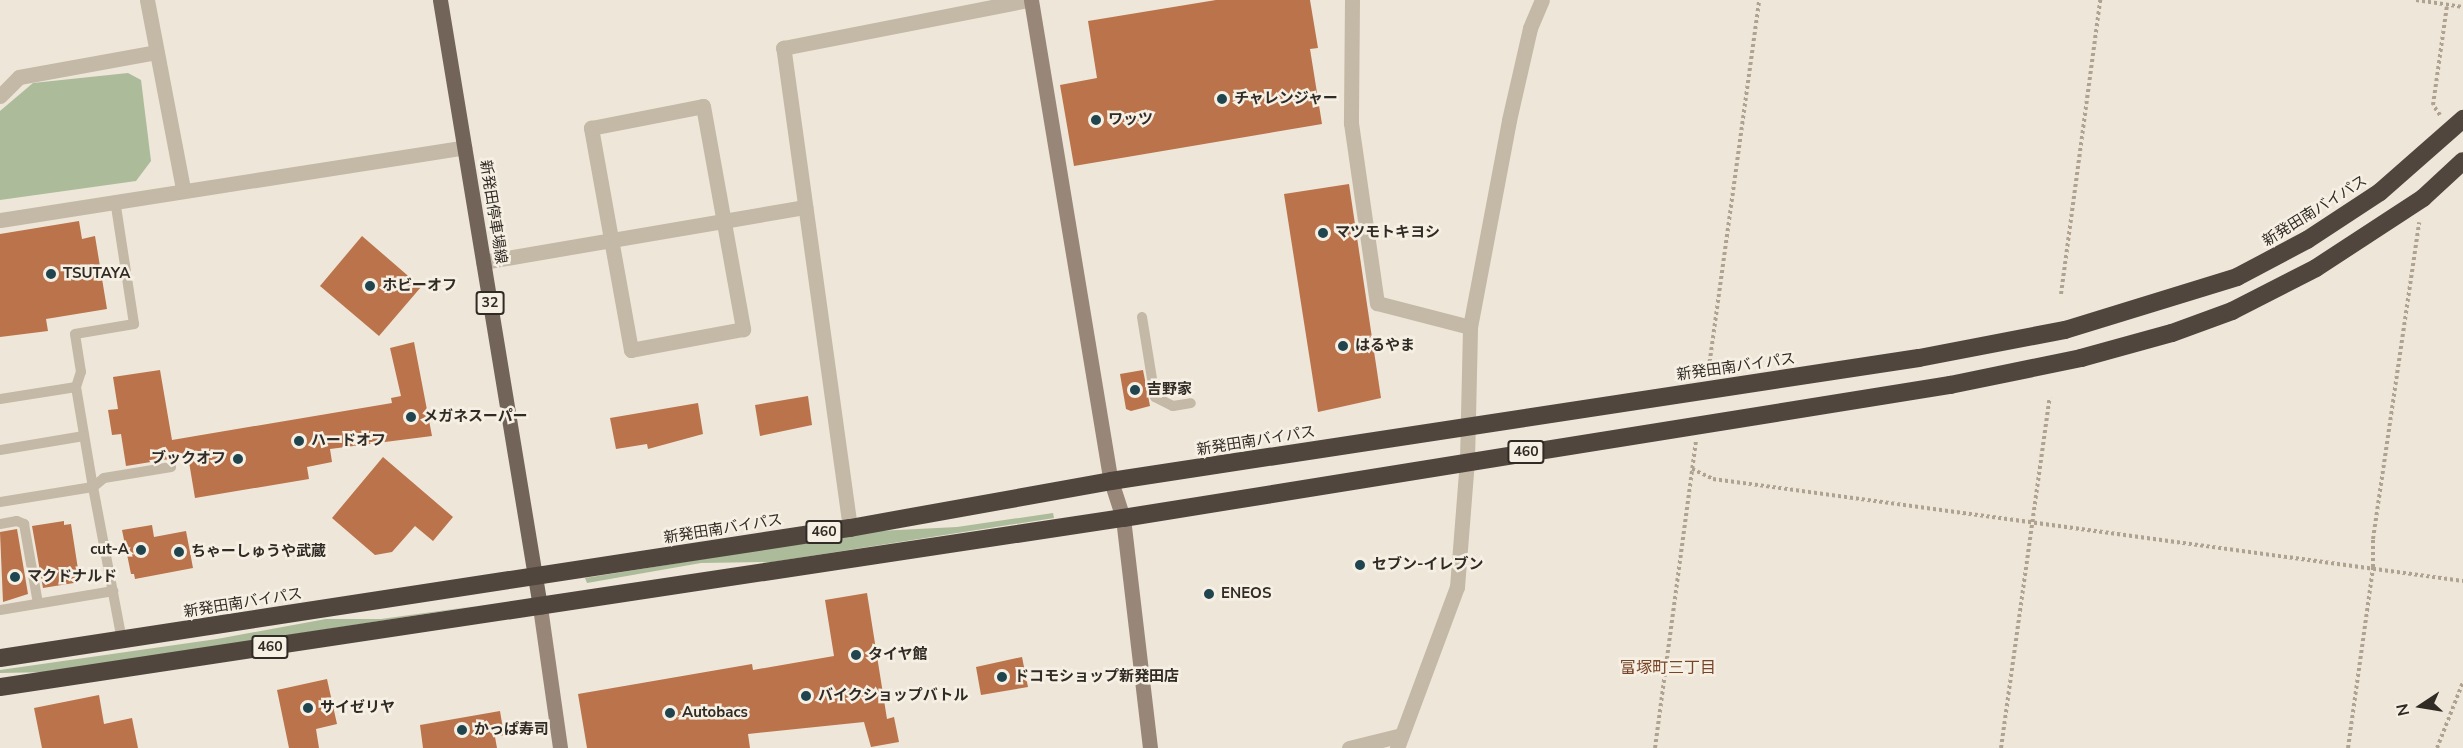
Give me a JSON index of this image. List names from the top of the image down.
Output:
{
  "streets": {
    "highway": ["新発田南バイパス", "460"],
    "main road": ["新発田停車場線", "32"]
  },
  "crossings": [
    ["新発田南バイパス", "新発田停車場線"],
    ["新発田停車場線", "460"]
  ],
  "districts": ["富塚町三丁目"],
  "places": [
    "チャレンジャー",
    "ワッツ",
    "マツモトキヨシ",
    "TSUTAYA",
    "ホビーオフ",
    "はるやま",
    "吉野家",
    "メガネスーパー",
    "ハードオフ",
    "ブックオフ",
    "cut-A",
    "ちゃーしゅうや武蔵",
    "セブン-イレブン",
    "マクドナルド",
    "ENEOS",
    "タイヤ館",
    "ドコモショップ新発田店",
    "バイクショップバトル",
    "サイゼリヤ",
    "Autobacs",
    "かっぱ寿司"
  ],
  "north": "left"
}
